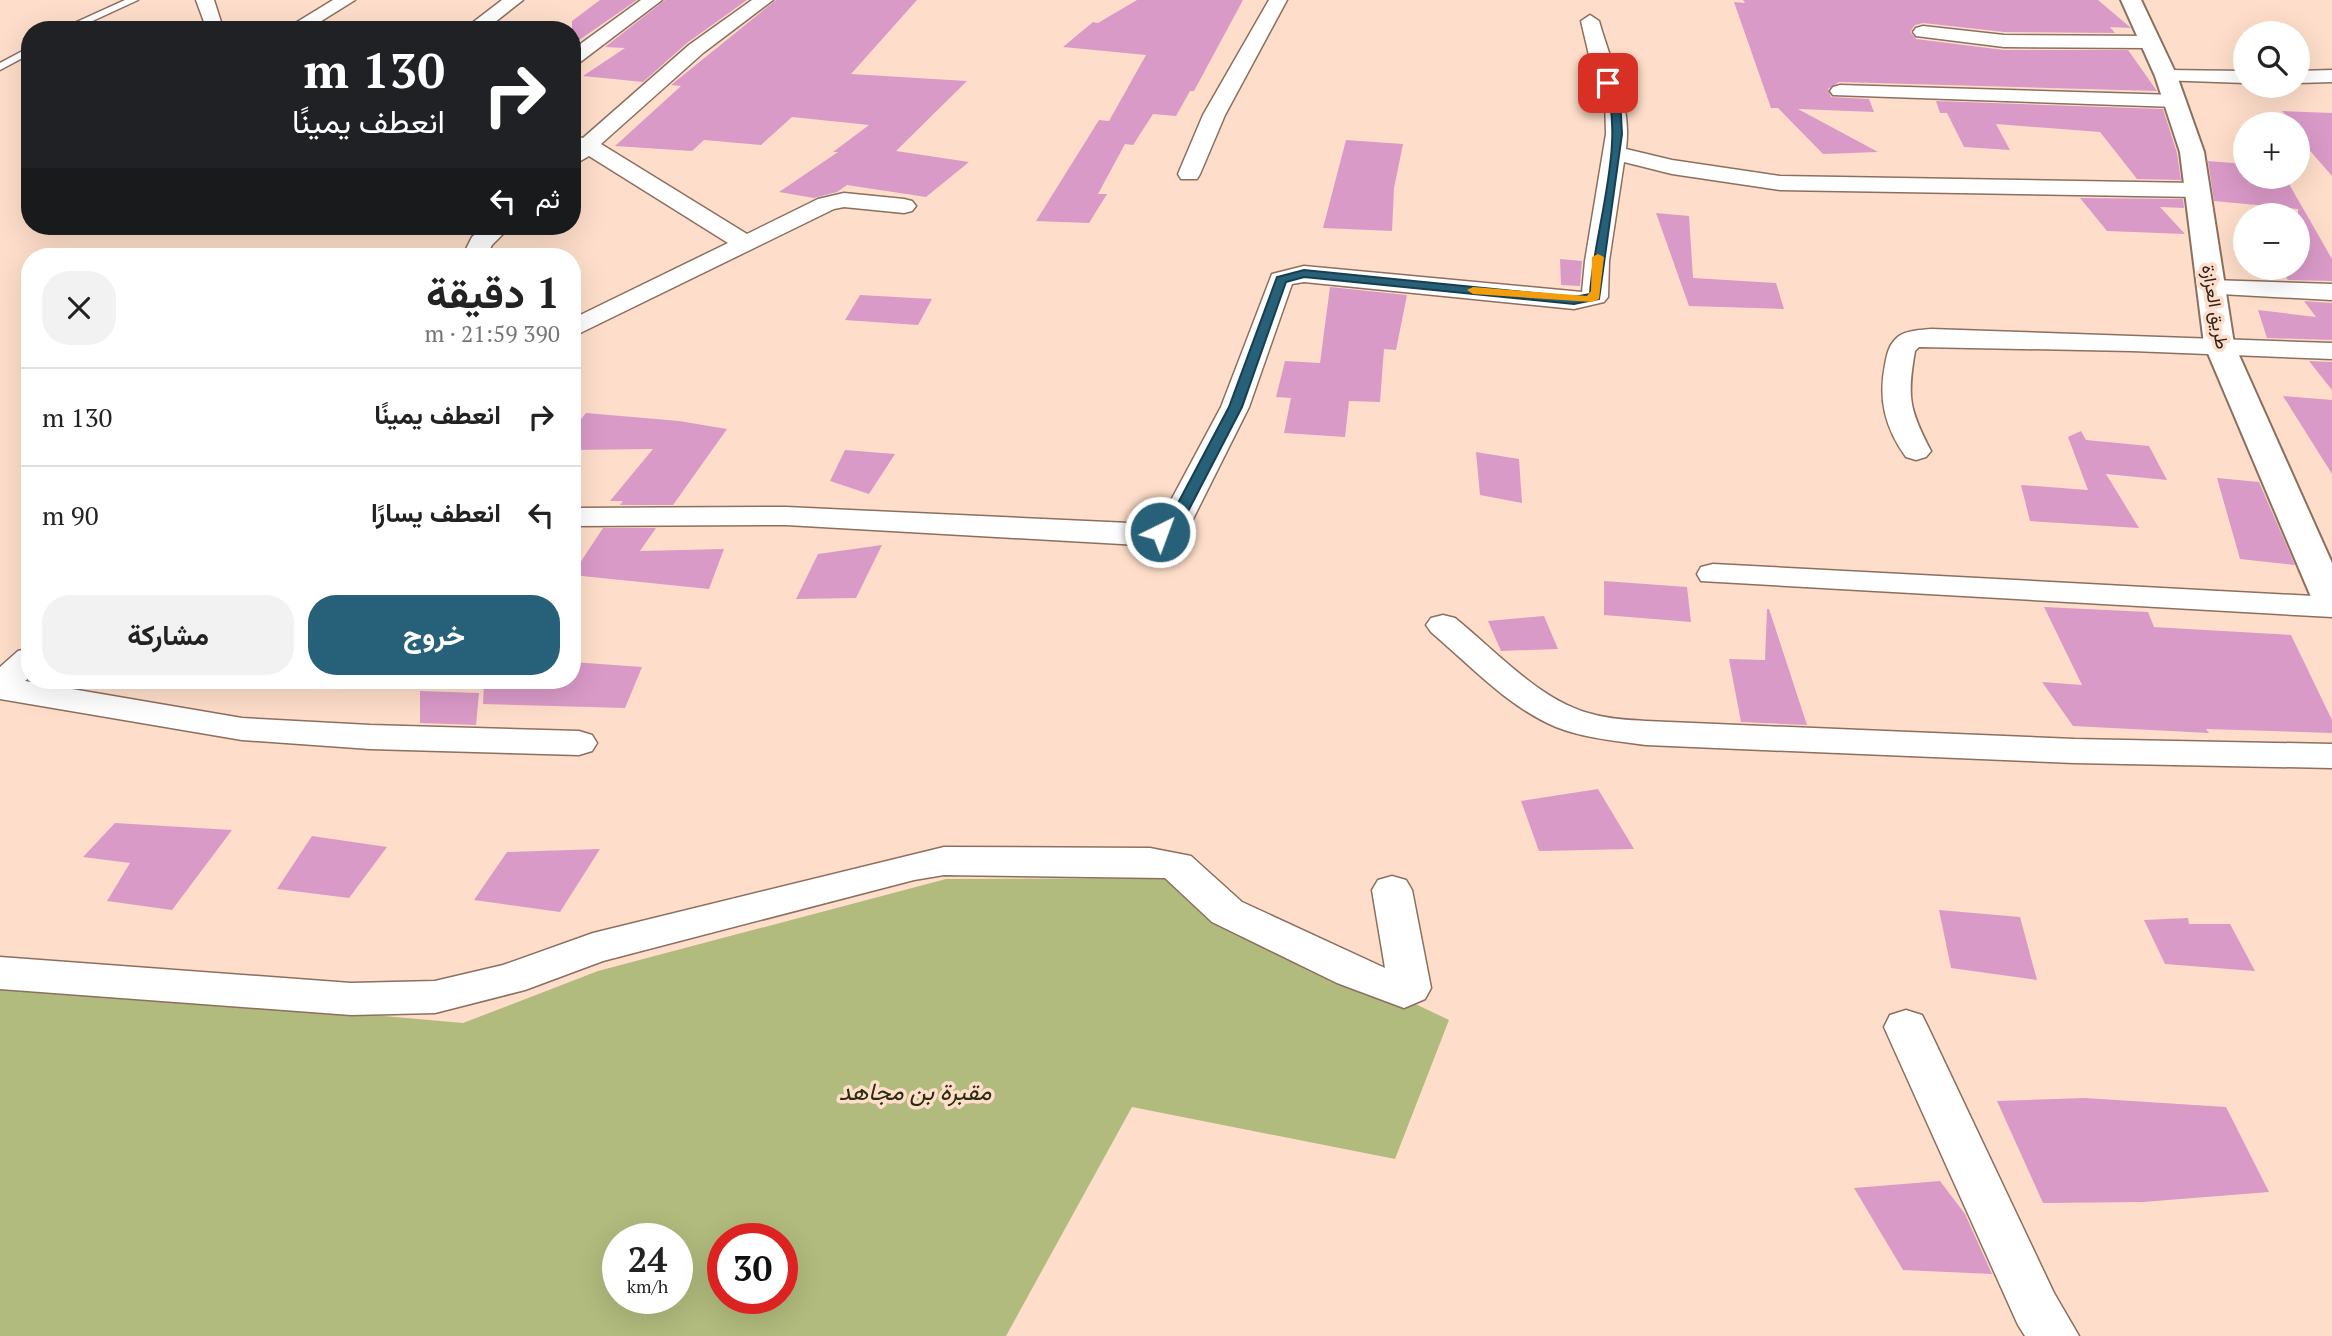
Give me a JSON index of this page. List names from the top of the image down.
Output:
{
  "streets": {
    "street": ["طريق العزازة"]
  },
  "parks": ["مقبرة بن مجاهد"],
  "page": {
    "map_buttons": ["+", "−"],
    "turn": ["130 m", "انعطف يمينًا"],
    "then": "ثم",
    "heading": ["1 دقيقة", "390 m · 21:59"],
    "list": [
      {
        "name": "انعطف يمينًا",
        "value": "130 m"
      },
      {
        "name": "انعطف يسارًا",
        "value": "90 m"
      }
    ],
    "buttons": ["خروج", "مشاركة"],
    "speed": "24 km/h",
    "limit": "30"
  }
}
